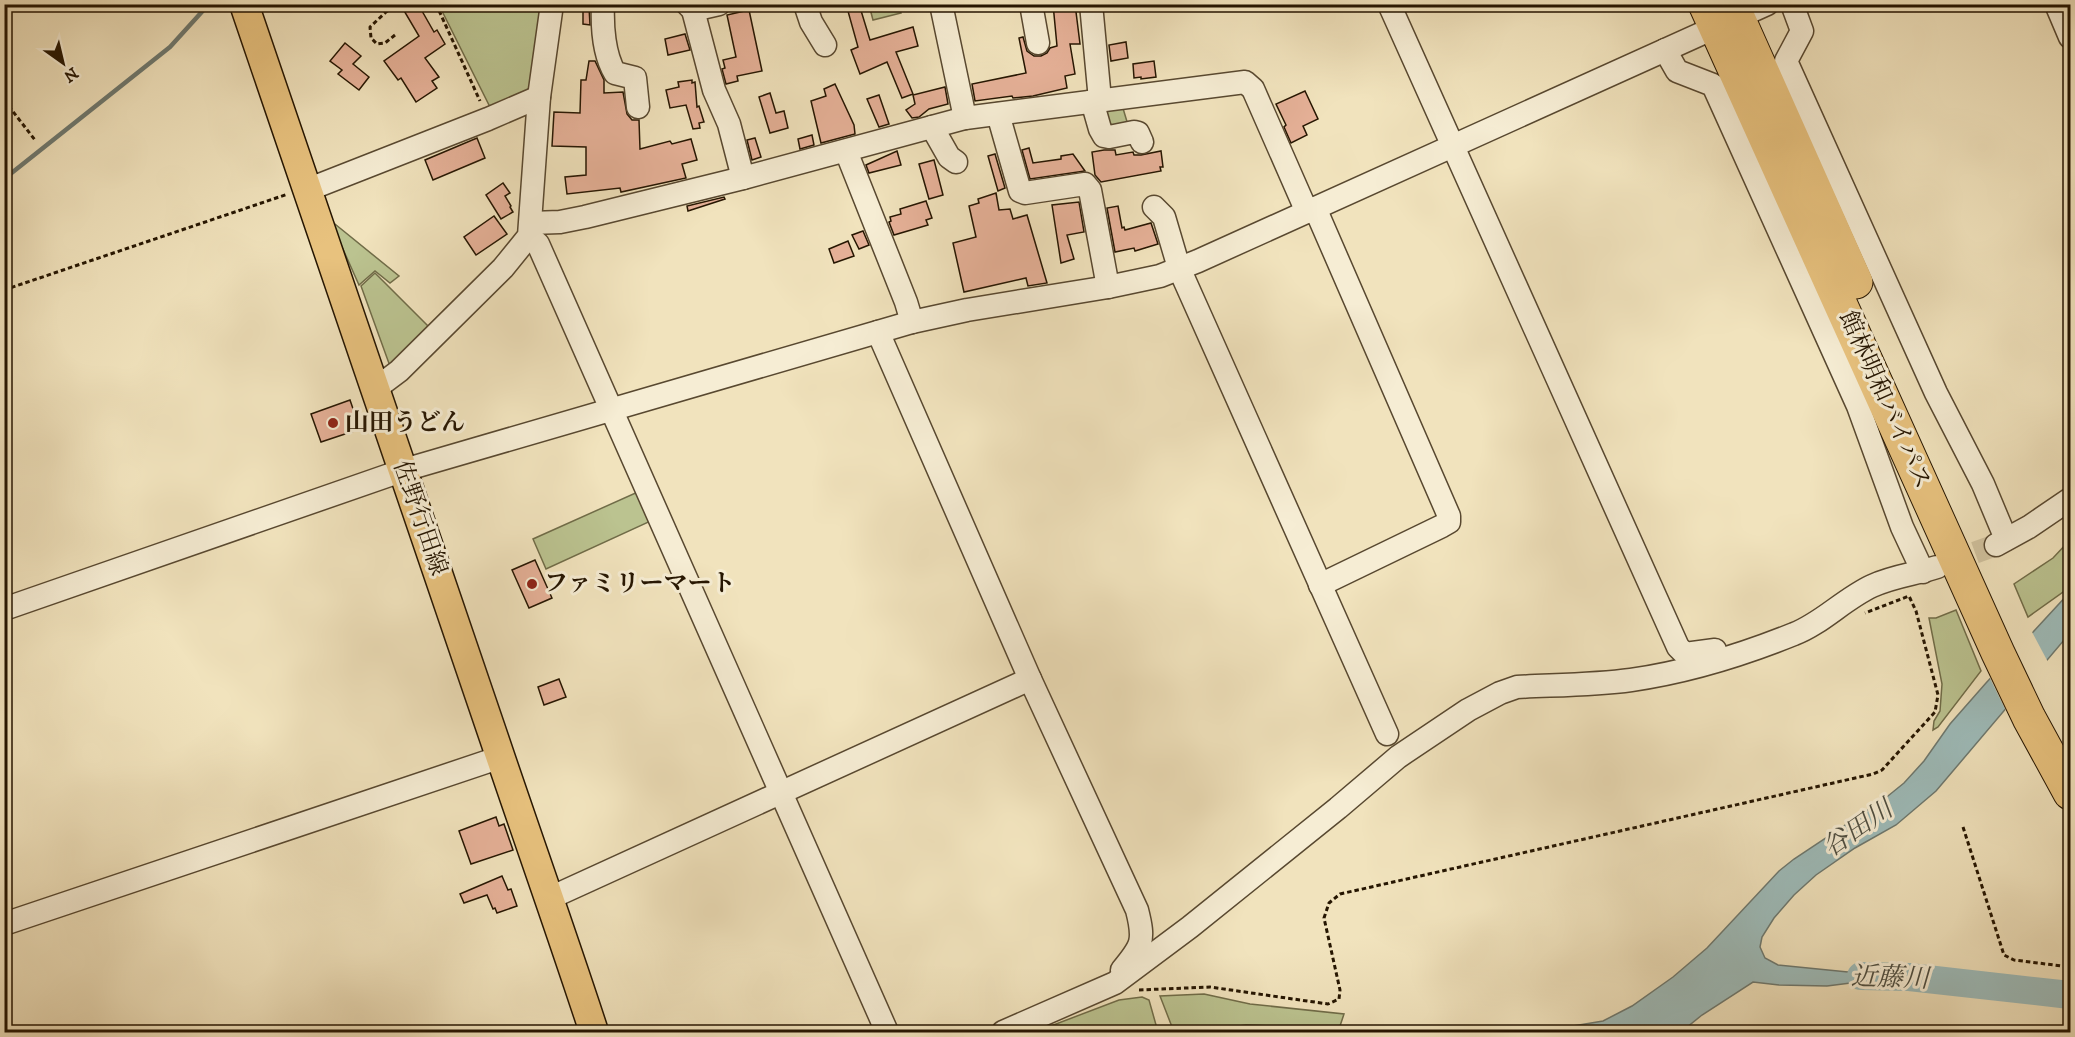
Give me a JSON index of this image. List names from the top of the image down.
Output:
{
  "streets": {
    "highway": ["館林明和バイパス"],
    "main road": ["佐野行田線"]
  },
  "water": ["谷田川", "近藤川"],
  "places": ["山田うどん", "ファミリーマート"],
  "north": "bottom right"
}
